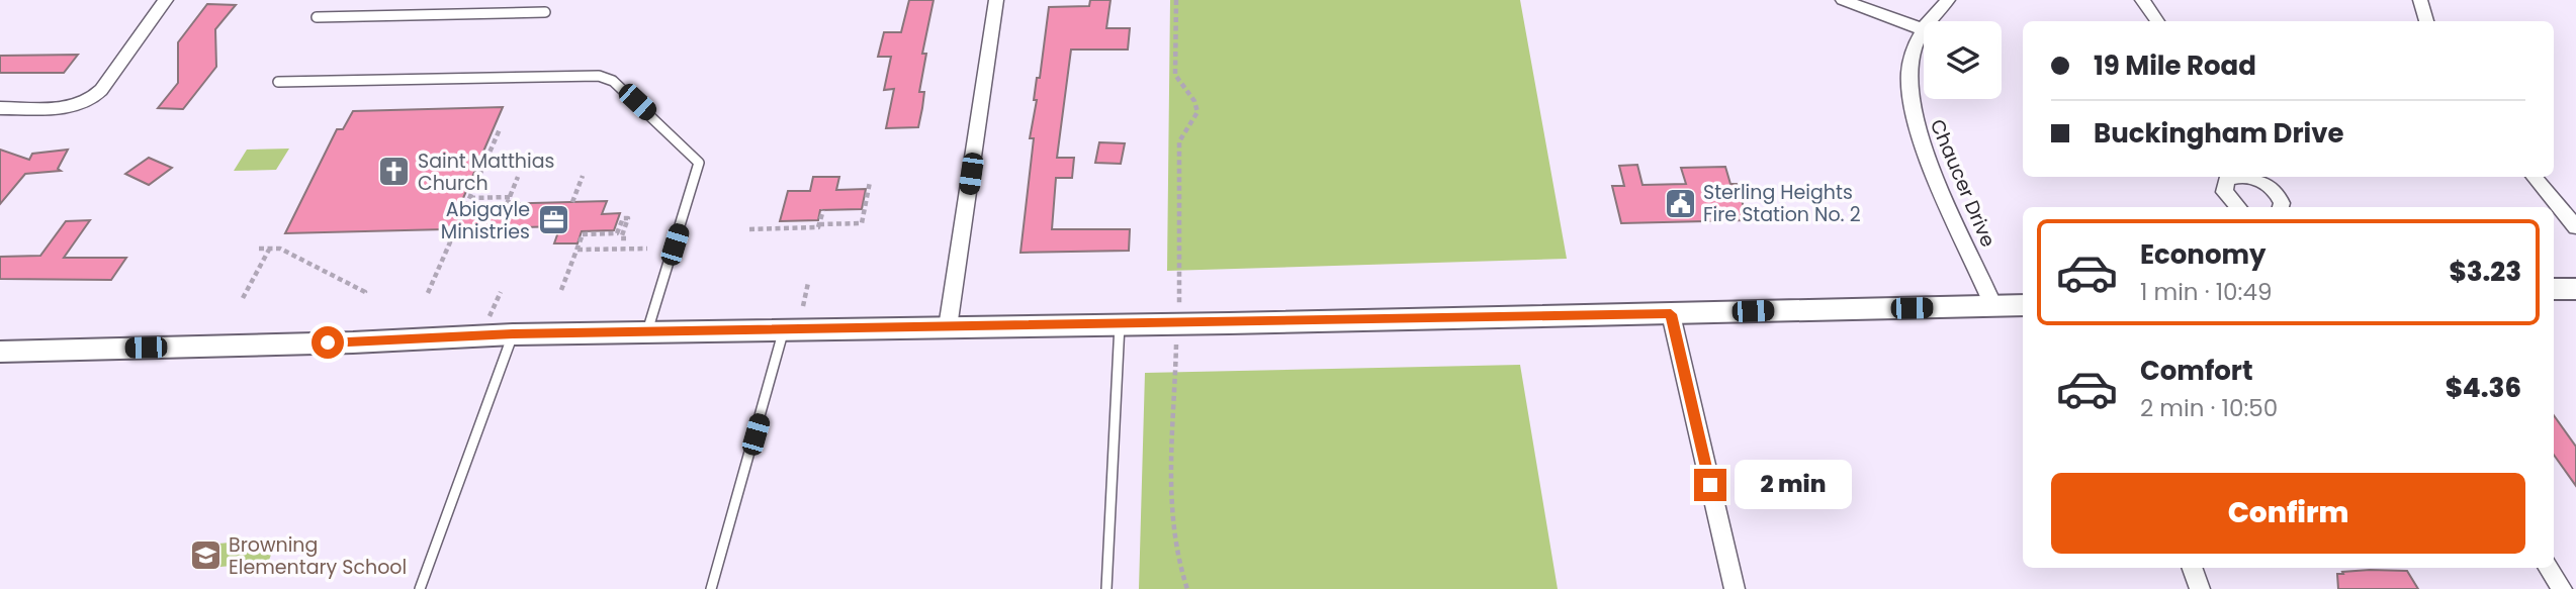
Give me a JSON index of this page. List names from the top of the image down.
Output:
{
  "streets": {
    "street": ["Chaucer Drive"]
  },
  "places": {
    "church": ["Saint Matthias Church"],
    "public building": ["Sterling Heights Fire Station No. 2"],
    "office": ["Abigayle Ministries"],
    "school or university": ["Browning Elementary School"]
  },
  "page": {
    "banner": ["19 Mile Road", "Buckingham Drive"],
    "list": [
      {
        "name": "Economy",
        "note": "1 min · 10:49",
        "value": "$3.23"
      },
      {
        "name": "Comfort",
        "note": "2 min · 10:50",
        "value": "$4.36"
      }
    ],
    "buttons": "Confirm",
    "bubble": "2 min"
  }
}
